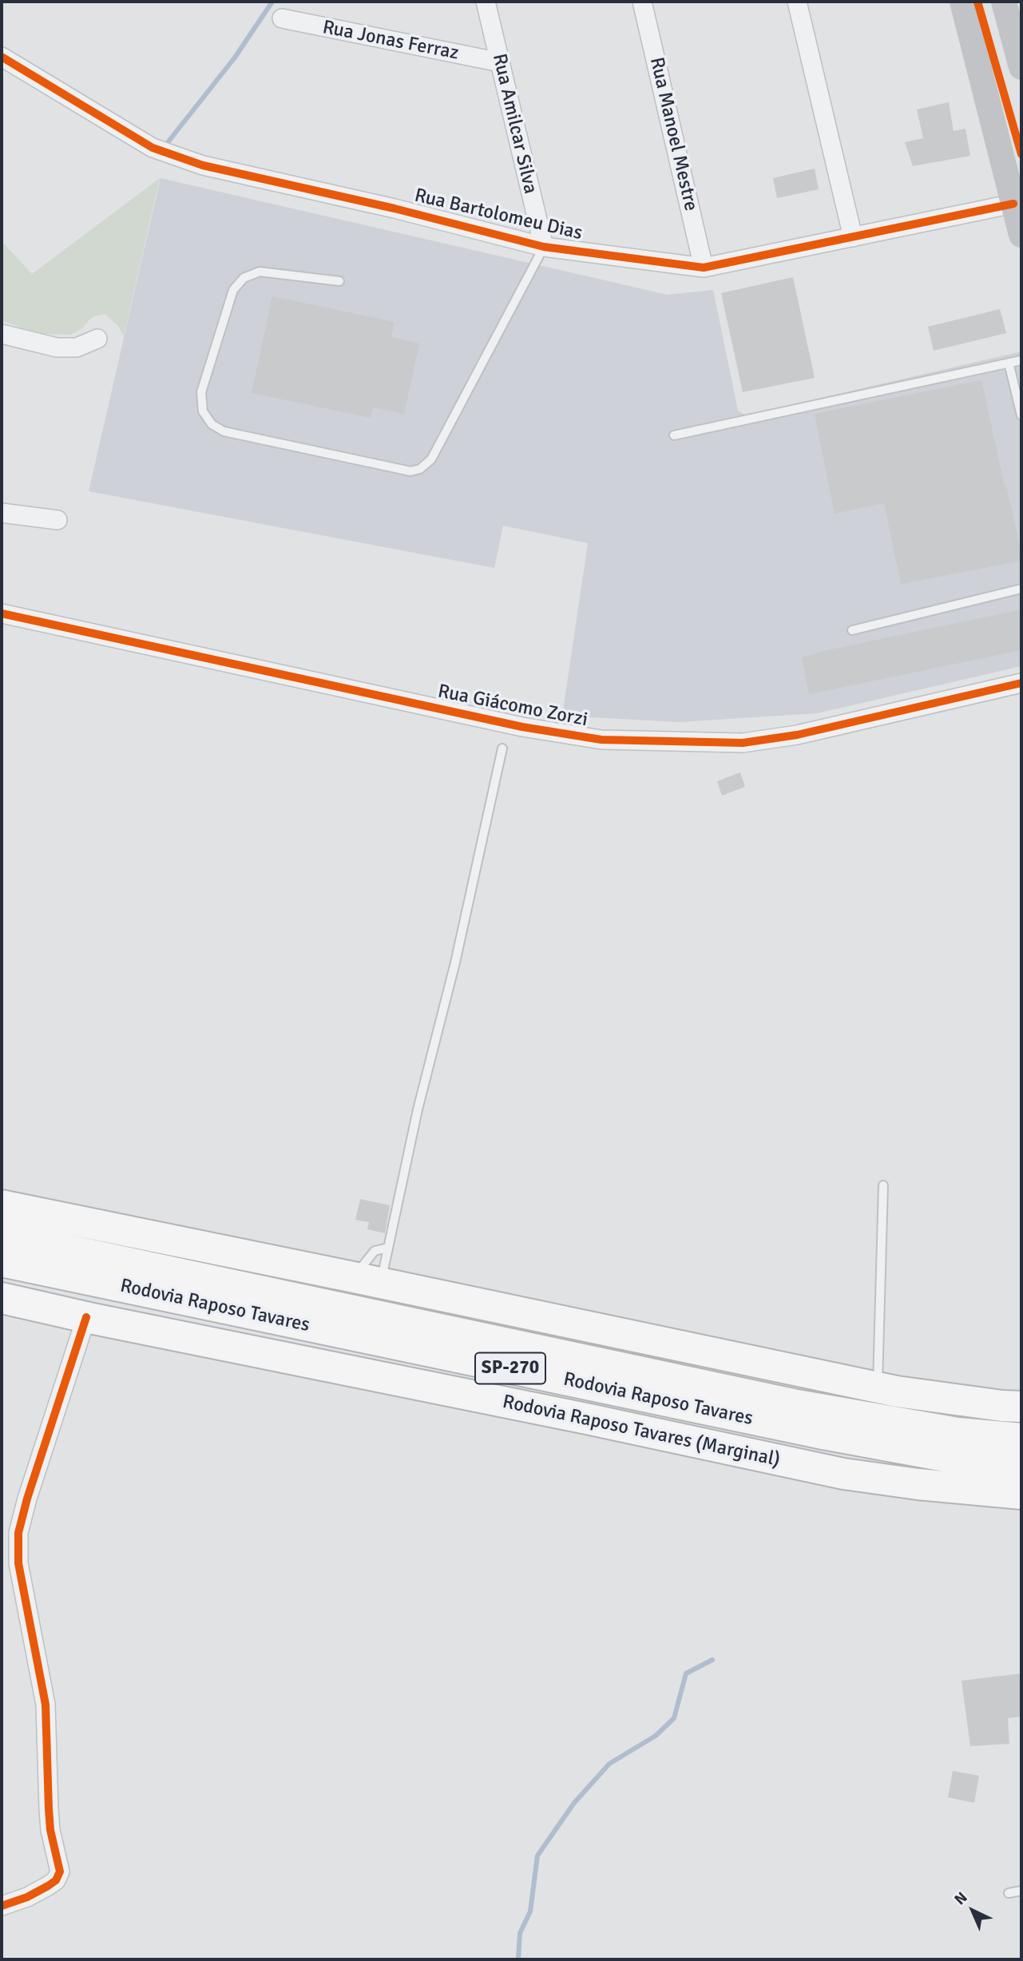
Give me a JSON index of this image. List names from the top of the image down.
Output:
{
  "streets": {
    "highway": ["Rodovia Raposo Tavares", "SP-270", "Rodovia Raposo Tavares (Marginal)"],
    "street": [
      "Rua Jonas Ferraz",
      "Rua Amilcar Silva",
      "Rua Manoel Mestre",
      "Rua Bartolomeu Dias",
      "Rua Giácomo Zorzi"
    ]
  },
  "crossings": [
    ["Rua Jonas Ferraz", "Rua Amilcar Silva"],
    ["Rua Amilcar Silva", "Rua Bartolomeu Dias"],
    ["Rua Manoel Mestre", "Rua Bartolomeu Dias"]
  ],
  "north": "top left"
}
